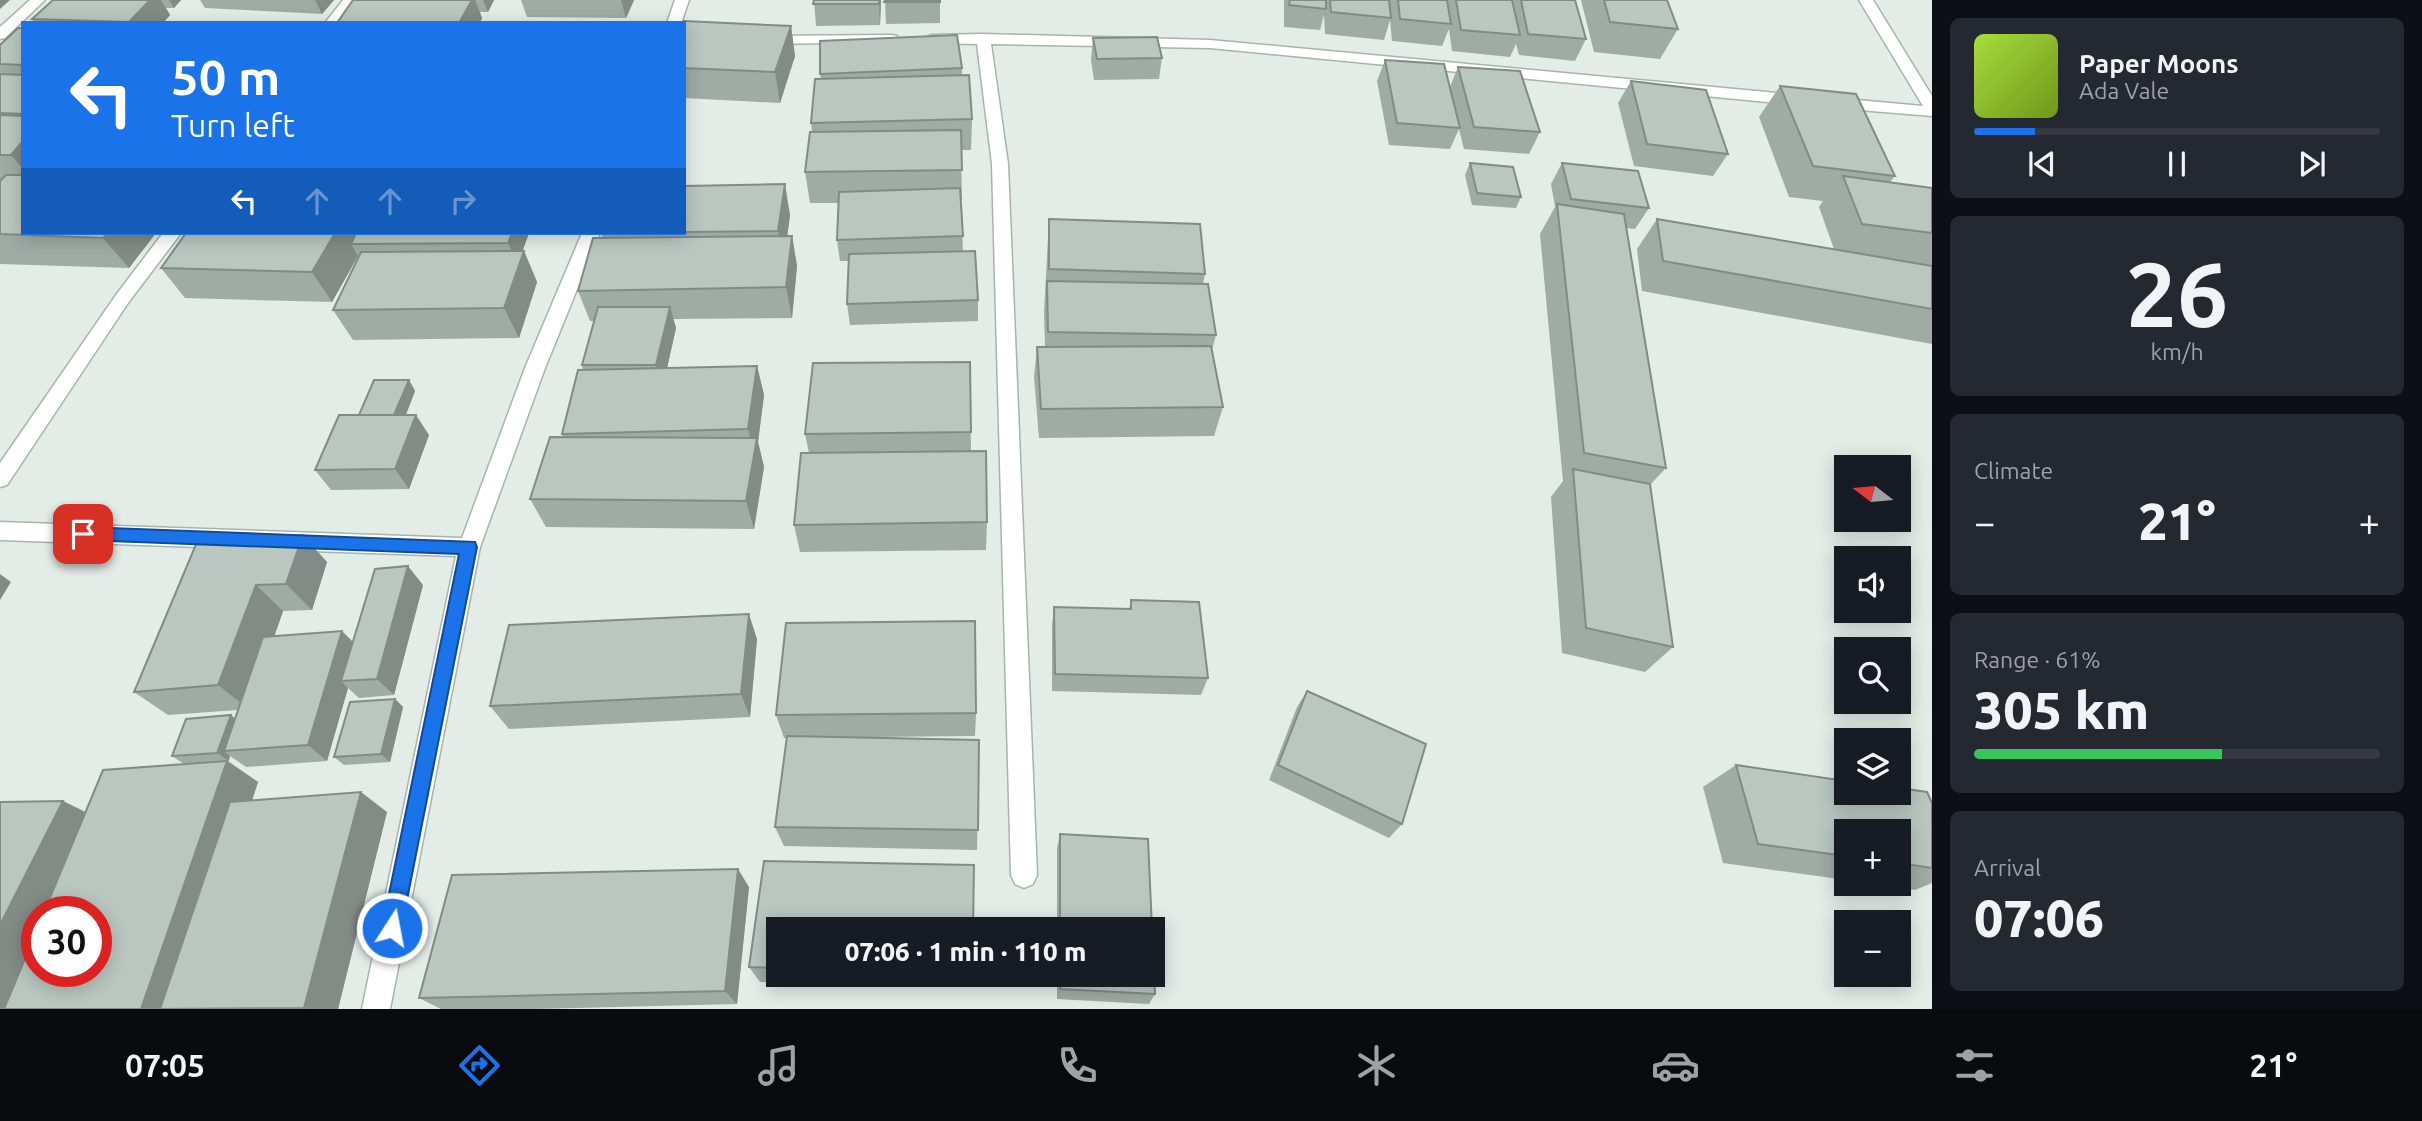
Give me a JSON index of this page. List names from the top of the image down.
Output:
{
  "north": "left",
  "page": {
    "turn": ["50 m", "Turn left"],
    "song": ["Paper Moons", "Ada Vale"],
    "tile": [
      ["26", "km/h"],
      "Climate",
      ["Range · 61%", "305 km"],
      ["Arrival", "07:06"]
    ],
    "map_buttons": ["+", "−"],
    "heat": ["−", "21°", "+"],
    "limit": "30",
    "trip": "07:06 · 1 min · 110 m",
    "tabs": ["07:05", "21°"]
  }
}
